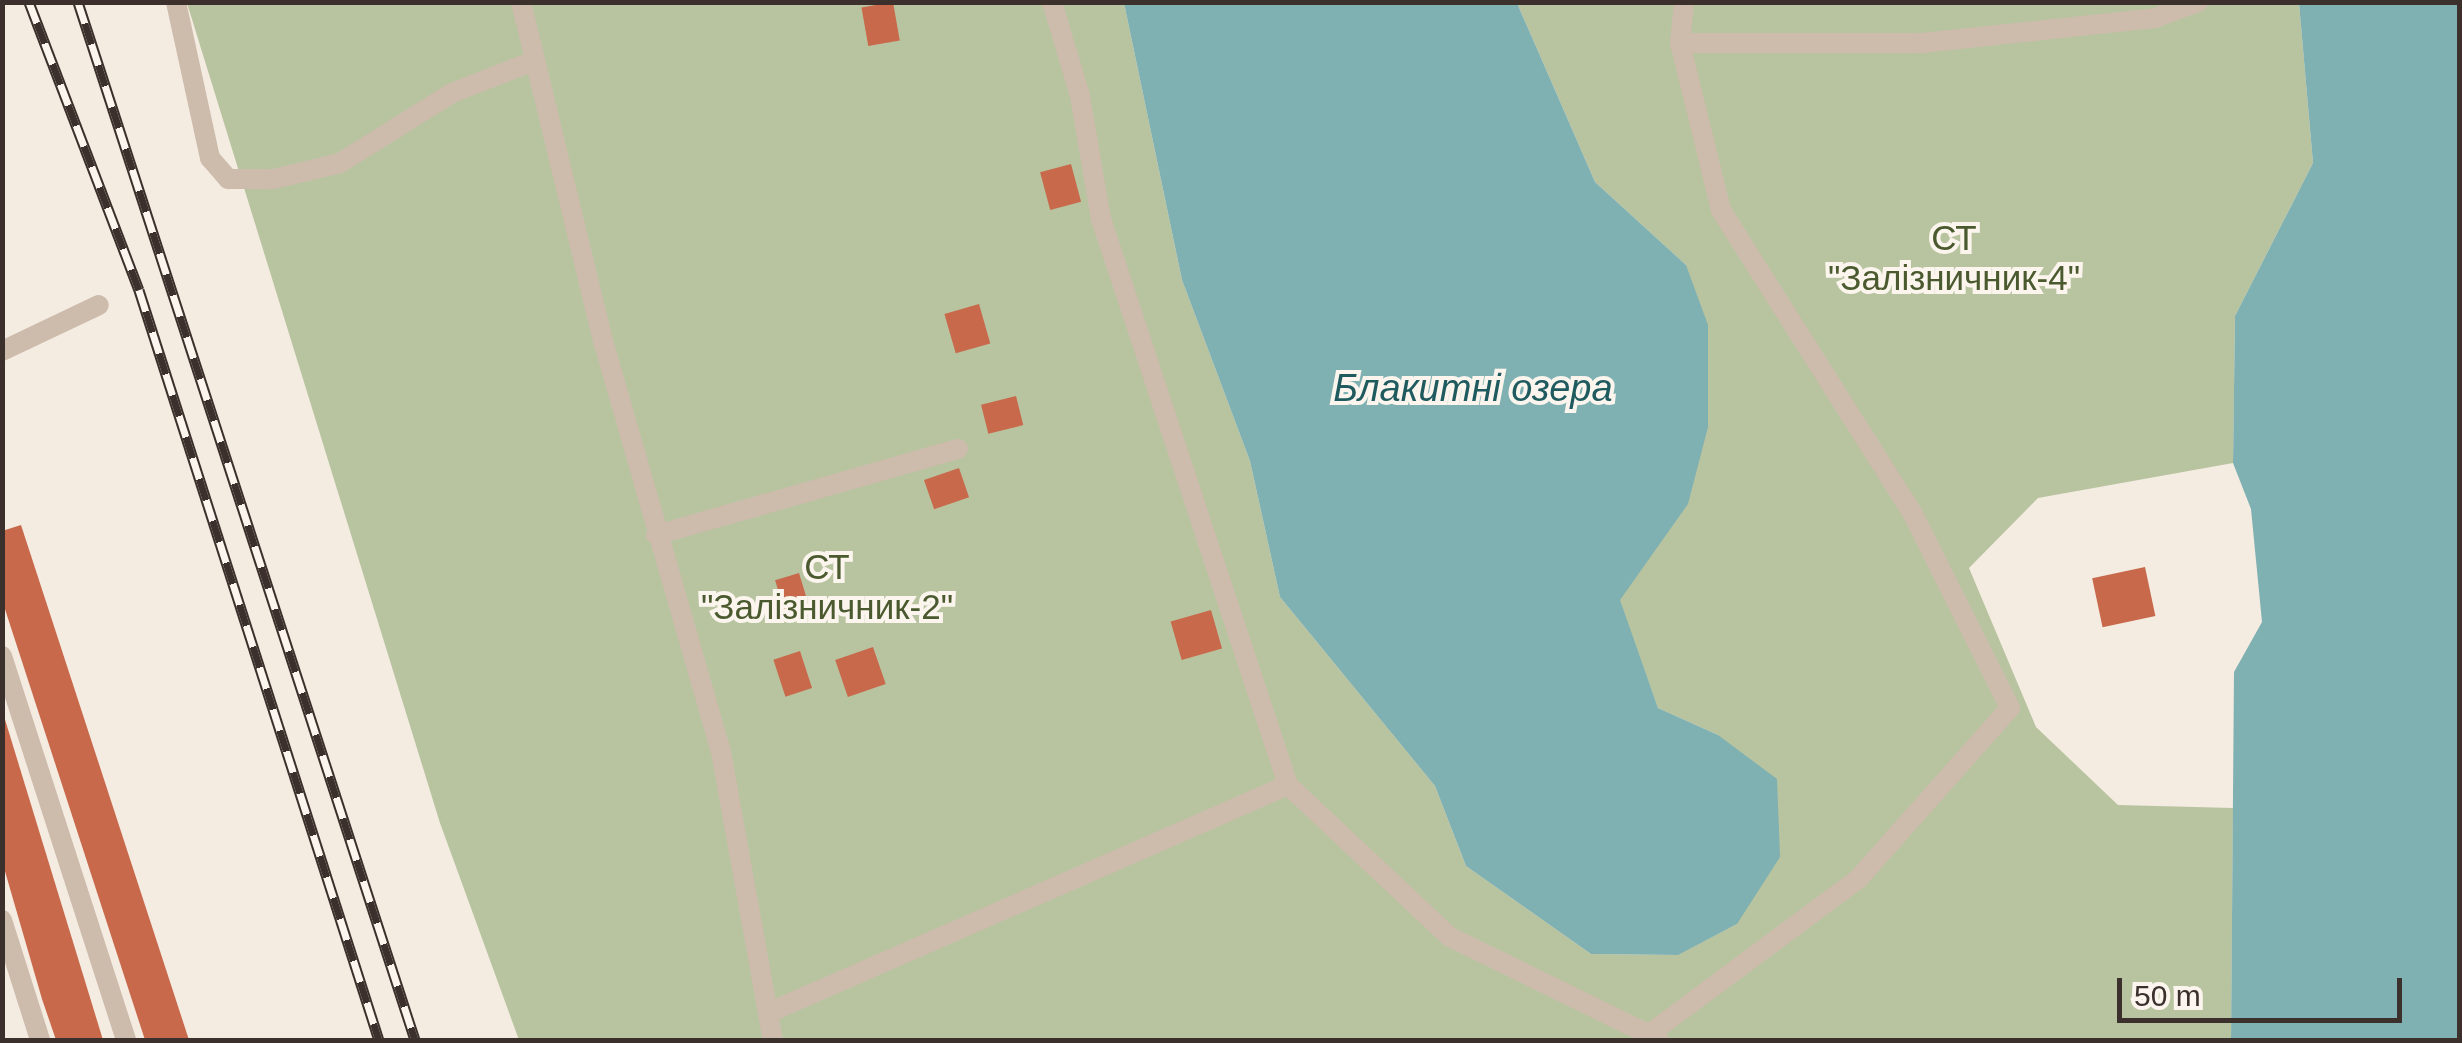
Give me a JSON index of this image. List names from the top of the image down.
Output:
{
  "water": ["Блакитні озера"],
  "parks": ["СТ \"Залізничник-4\"", "СТ \"Залізничник-2\""],
  "scale_bar": "50 m"
}
